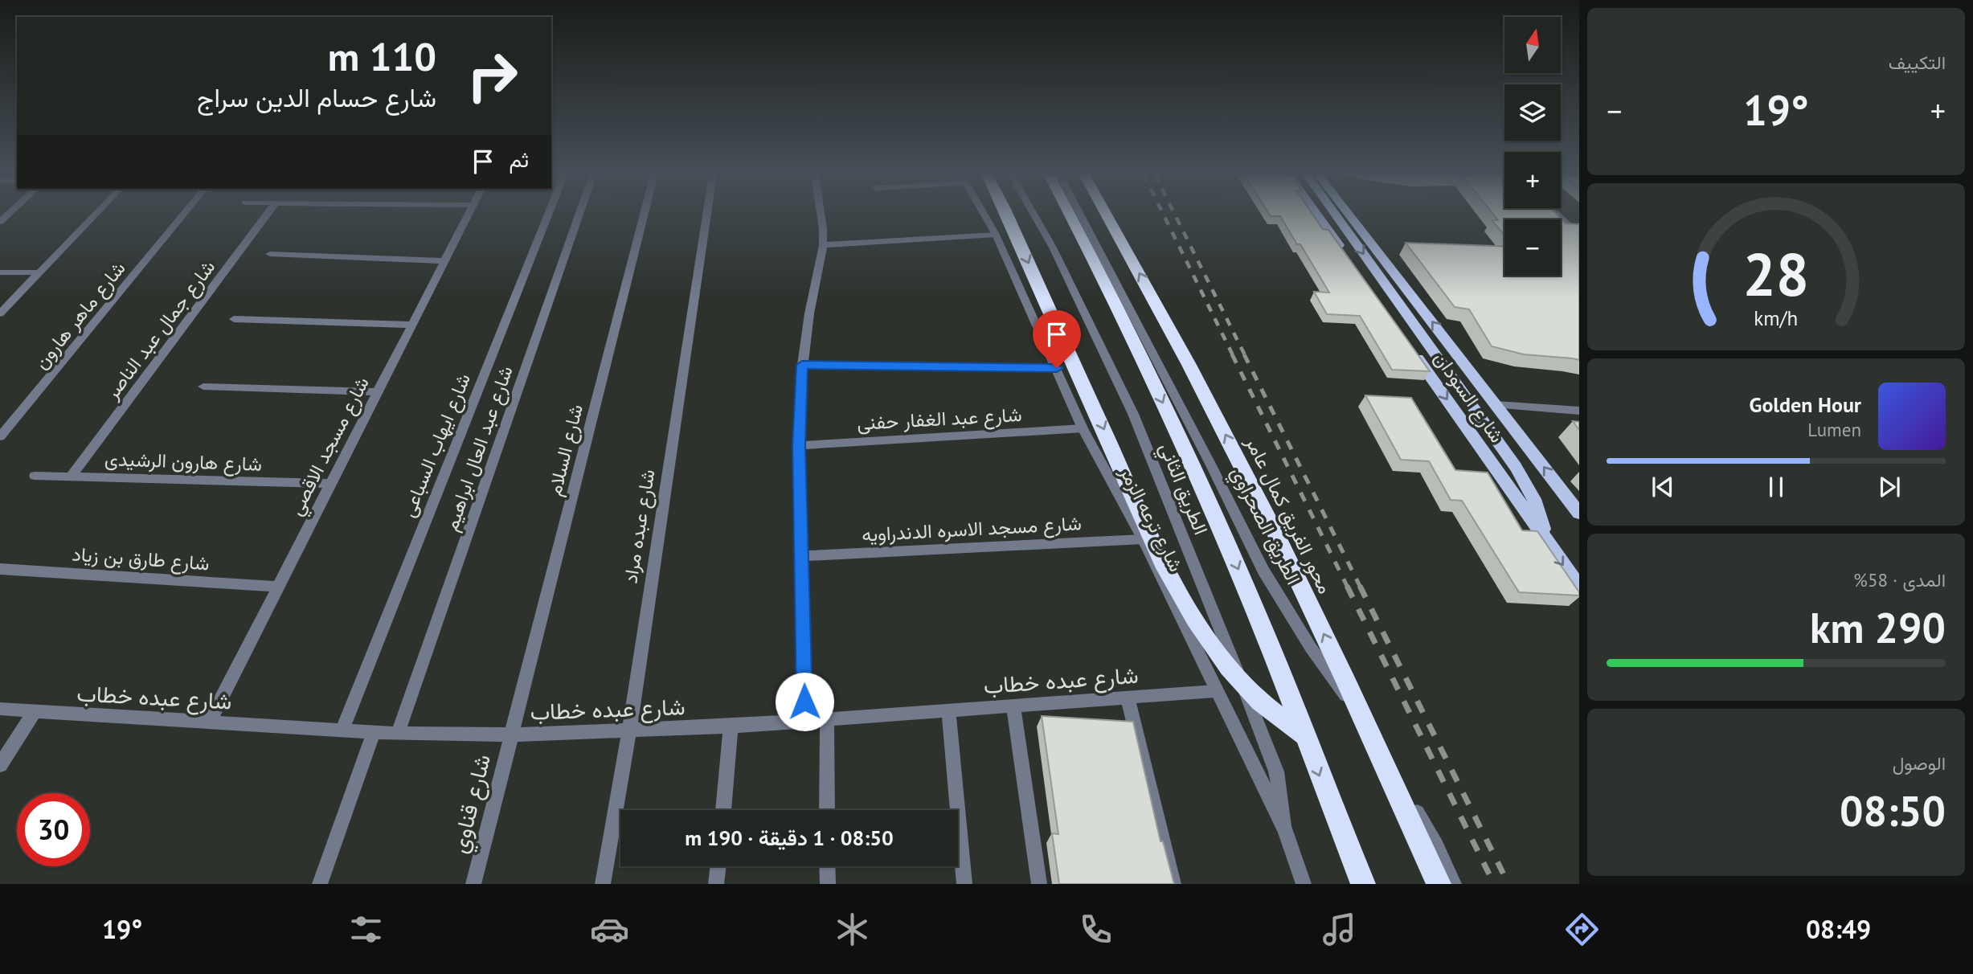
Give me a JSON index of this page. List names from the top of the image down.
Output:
{
  "streets": {
    "highway": ["محور الفريق كمال عامر"],
    "main road": ["شارع السودان"],
    "street": [
      "شارع ماهر هارون",
      "شارع جمال عبد الناصر",
      "شارع عبد الغفار حفنى",
      "شارع ايهاب السباعى",
      "شارع مسجد الاقصي",
      "شارع عبد العال ابراهيم",
      "شارع السلام",
      "شارع هارون الرشيدى",
      "الطريق الثاني",
      "شارع ترعه الزمر",
      "الطريق الصحراوي",
      "شارع عبده مراد",
      "شارع مسجد الاسره الدندراويه",
      "شارع طارق بن زياد",
      "شارع عبده خطاب",
      "شارع قناوي"
    ]
  },
  "crossings": [
    ["شارع جمال عبد الناصر", "شارع هارون الرشيدى"],
    ["شارع عبد الغفار حفنى", "شارع ترعه الزمر"],
    ["شارع ايهاب السباعى", "شارع عبده خطاب"],
    ["شارع مسجد الاقصي", "شارع هارون الرشيدى"],
    ["شارع مسجد الاقصي", "شارع طارق بن زياد"],
    ["شارع مسجد الاقصي", "شارع عبده خطاب"],
    ["شارع عبد العال ابراهيم", "شارع عبده خطاب"],
    ["شارع السلام", "شارع عبده خطاب"],
    ["شارع السلام", "شارع قناوي"],
    ["الطريق الثاني", "شارع ترعه الزمر"],
    ["شارع ترعه الزمر", "شارع مسجد الاسره الدندراويه"],
    ["شارع ترعه الزمر", "شارع عبده خطاب"],
    ["شارع عبده مراد", "شارع عبده خطاب"],
    ["شارع عبده خطاب", "شارع قناوي"]
  ],
  "north": "top",
  "page": {
    "tile": [
      "التكييف",
      ["المدى · 58%", "290 km"],
      ["الوصول", "08:50"]
    ],
    "map_buttons": ["+", "−"],
    "turn": ["110 m", "شارع حسام الدين سراج"],
    "heat": ["−", "19°", "+"],
    "then": "ثم",
    "song": ["Golden Hour", "Lumen"],
    "limit": "30",
    "trip": "08:50 · 1 دقيقة · 190 m",
    "tabs": ["08:49", "19°"],
    "gauge": ["28", "km/h"]
  }
}
